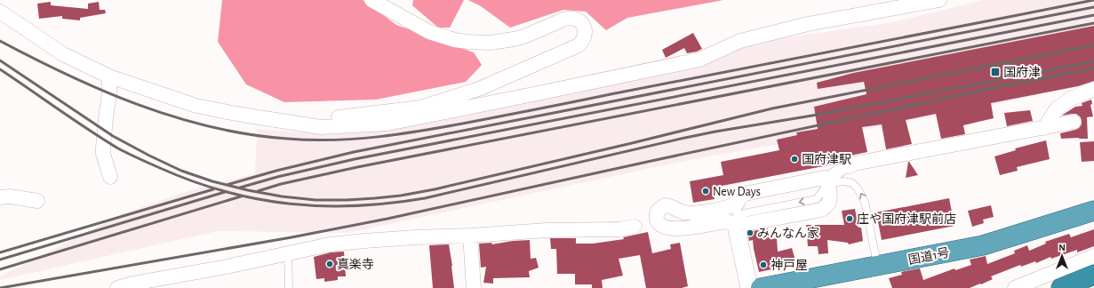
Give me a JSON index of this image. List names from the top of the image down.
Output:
{
  "streets": {
    "highway": ["国道1号"]
  },
  "places": {
    "transit": ["国府津"],
    "other": [
      "国府津駅",
      "New Days",
      "庄や国府津駅前店",
      "みんなん家",
      "真楽寺",
      "神戸屋"
    ]
  },
  "north": "top"
}
